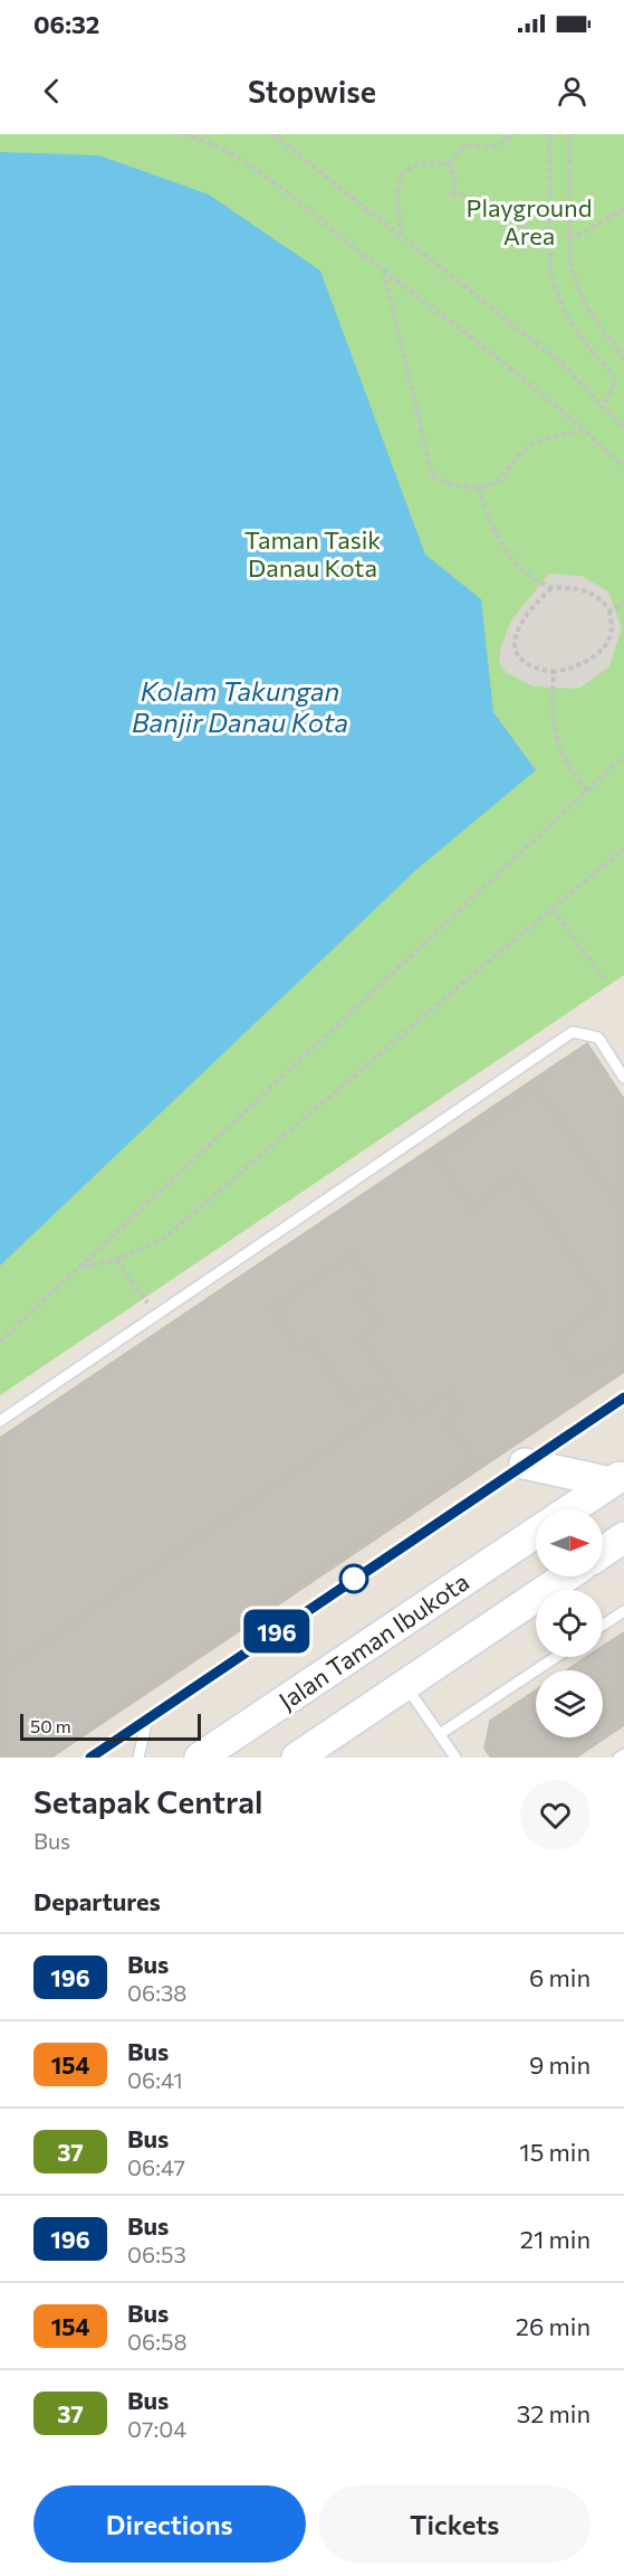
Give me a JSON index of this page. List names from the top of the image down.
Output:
{
  "streets": {
    "main road": ["Jalan Taman Ibukota"]
  },
  "water": ["Kolam Takungan Banjir Danau Kota"],
  "parks": ["Playground Area", "Taman Tasik Danau Kota"],
  "lines": ["bus line 196"],
  "scale_bar": "50 m",
  "north": "right",
  "page": {
    "status": "06:32",
    "header": "Stopwise",
    "on_map": "196",
    "scale": "50 m",
    "heading": [
      ["Setapak Central", "Bus"],
      "Departures"
    ],
    "list": [
      {
        "mark": "196",
        "name": "Bus",
        "note": "06:38",
        "value": "6 min"
      },
      {
        "mark": "154",
        "name": "Bus",
        "note": "06:41",
        "value": "9 min"
      },
      {
        "mark": "37",
        "name": "Bus",
        "note": "06:47",
        "value": "15 min"
      },
      {
        "mark": "196",
        "name": "Bus",
        "note": "06:53",
        "value": "21 min"
      },
      {
        "mark": "154",
        "name": "Bus",
        "note": "06:58",
        "value": "26 min"
      },
      {
        "mark": "37",
        "name": "Bus",
        "note": "07:04",
        "value": "32 min"
      }
    ],
    "buttons": ["Directions", "Tickets"]
  }
}
